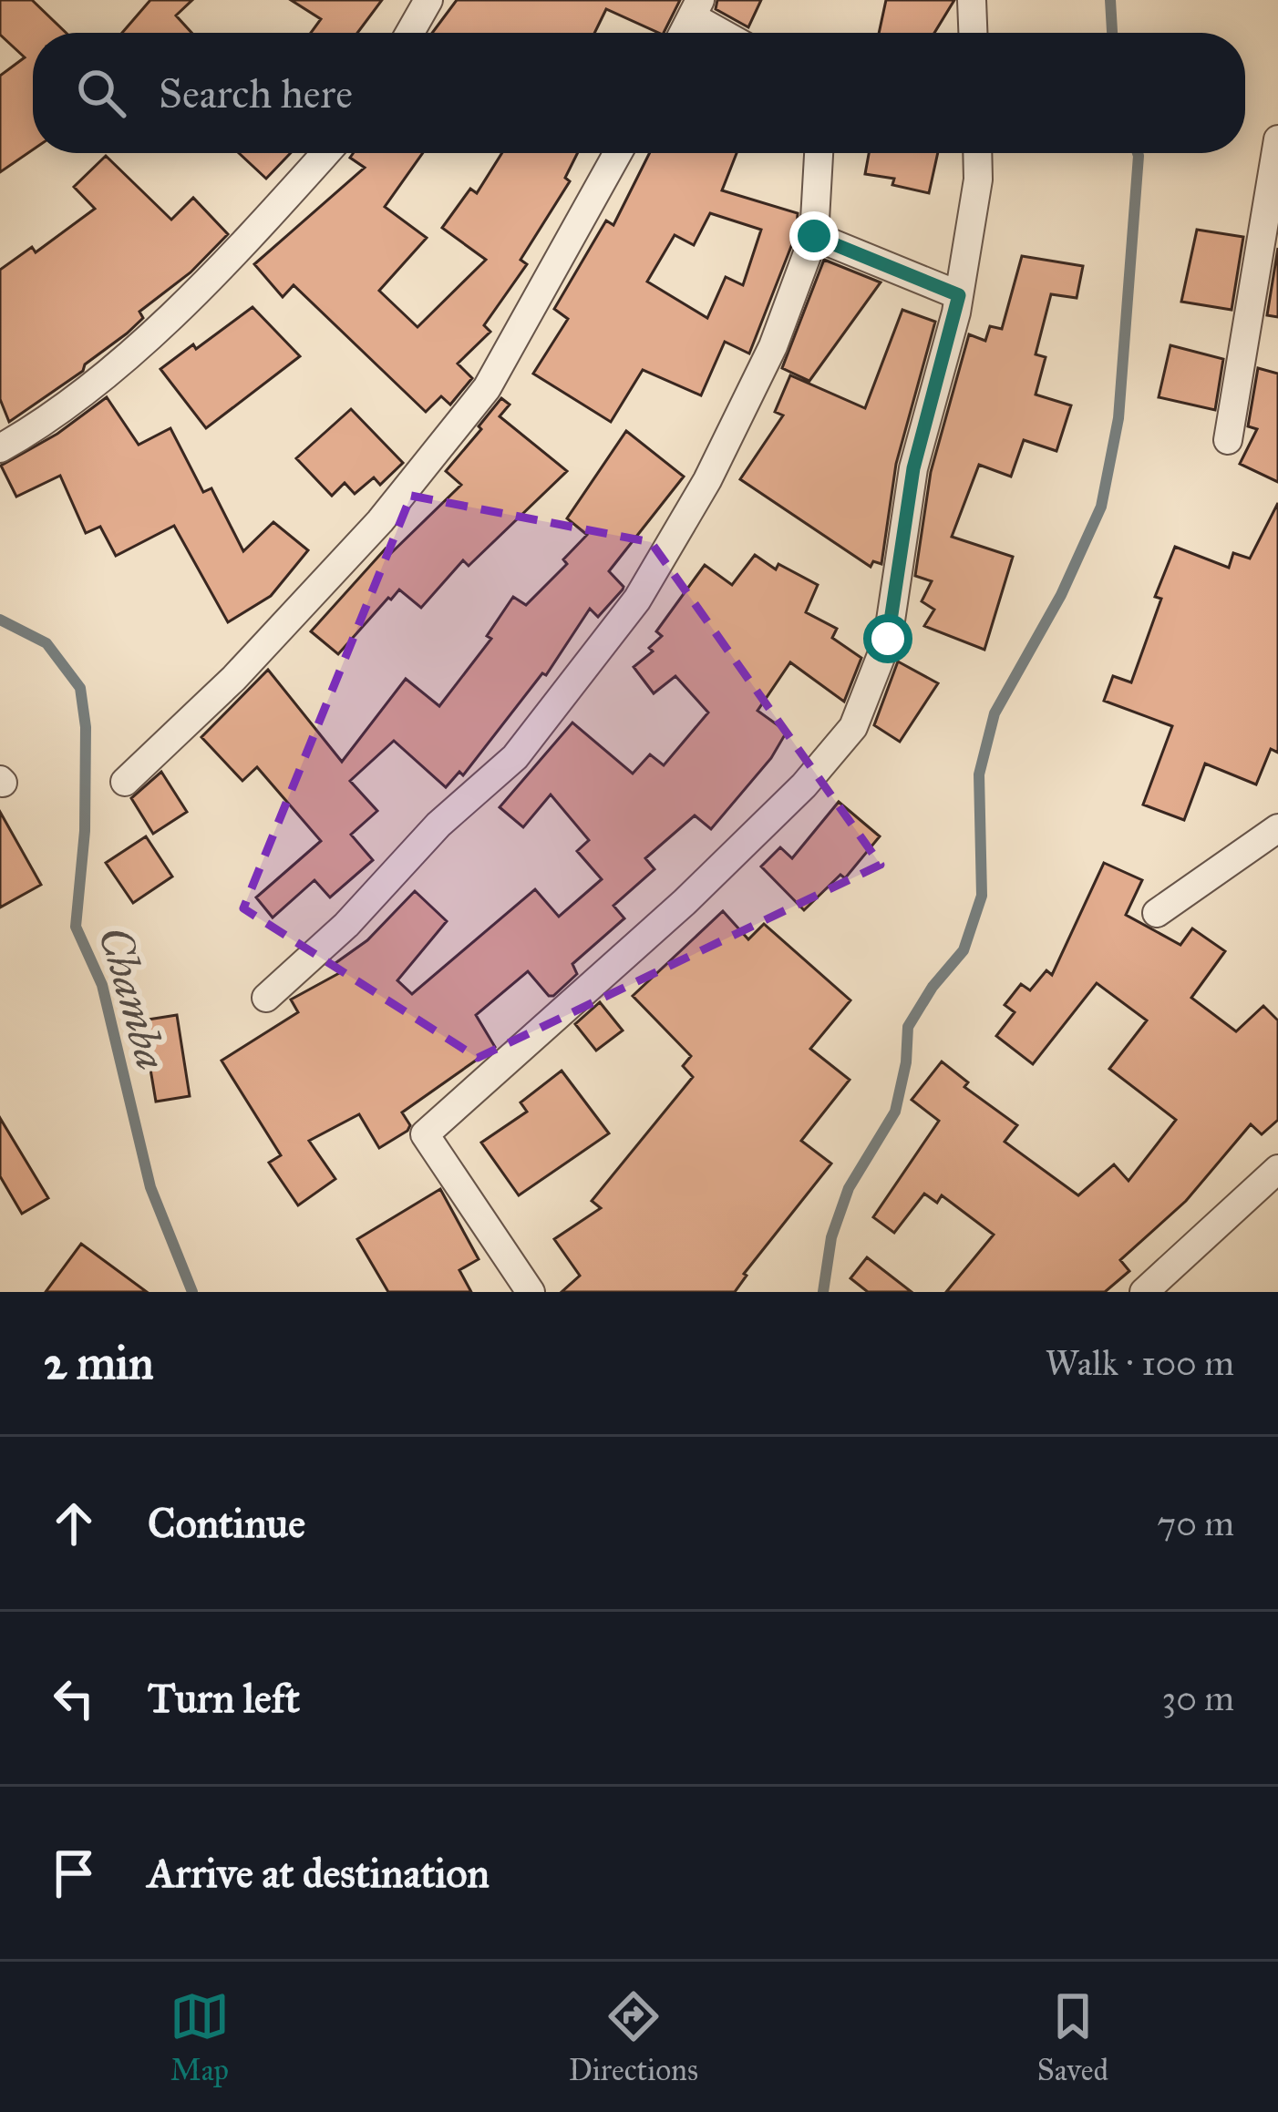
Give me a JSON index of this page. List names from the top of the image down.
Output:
{
  "water": ["Chamba"],
  "page": {
    "search": "Search here",
    "heading": ["2 min", "Walk · 100 m"],
    "list": [
      ["Continue", "70 m"],
      ["Turn left", "30 m"],
      "Arrive at destination"
    ],
    "nav": ["Map", "Directions", "Saved"]
  }
}
